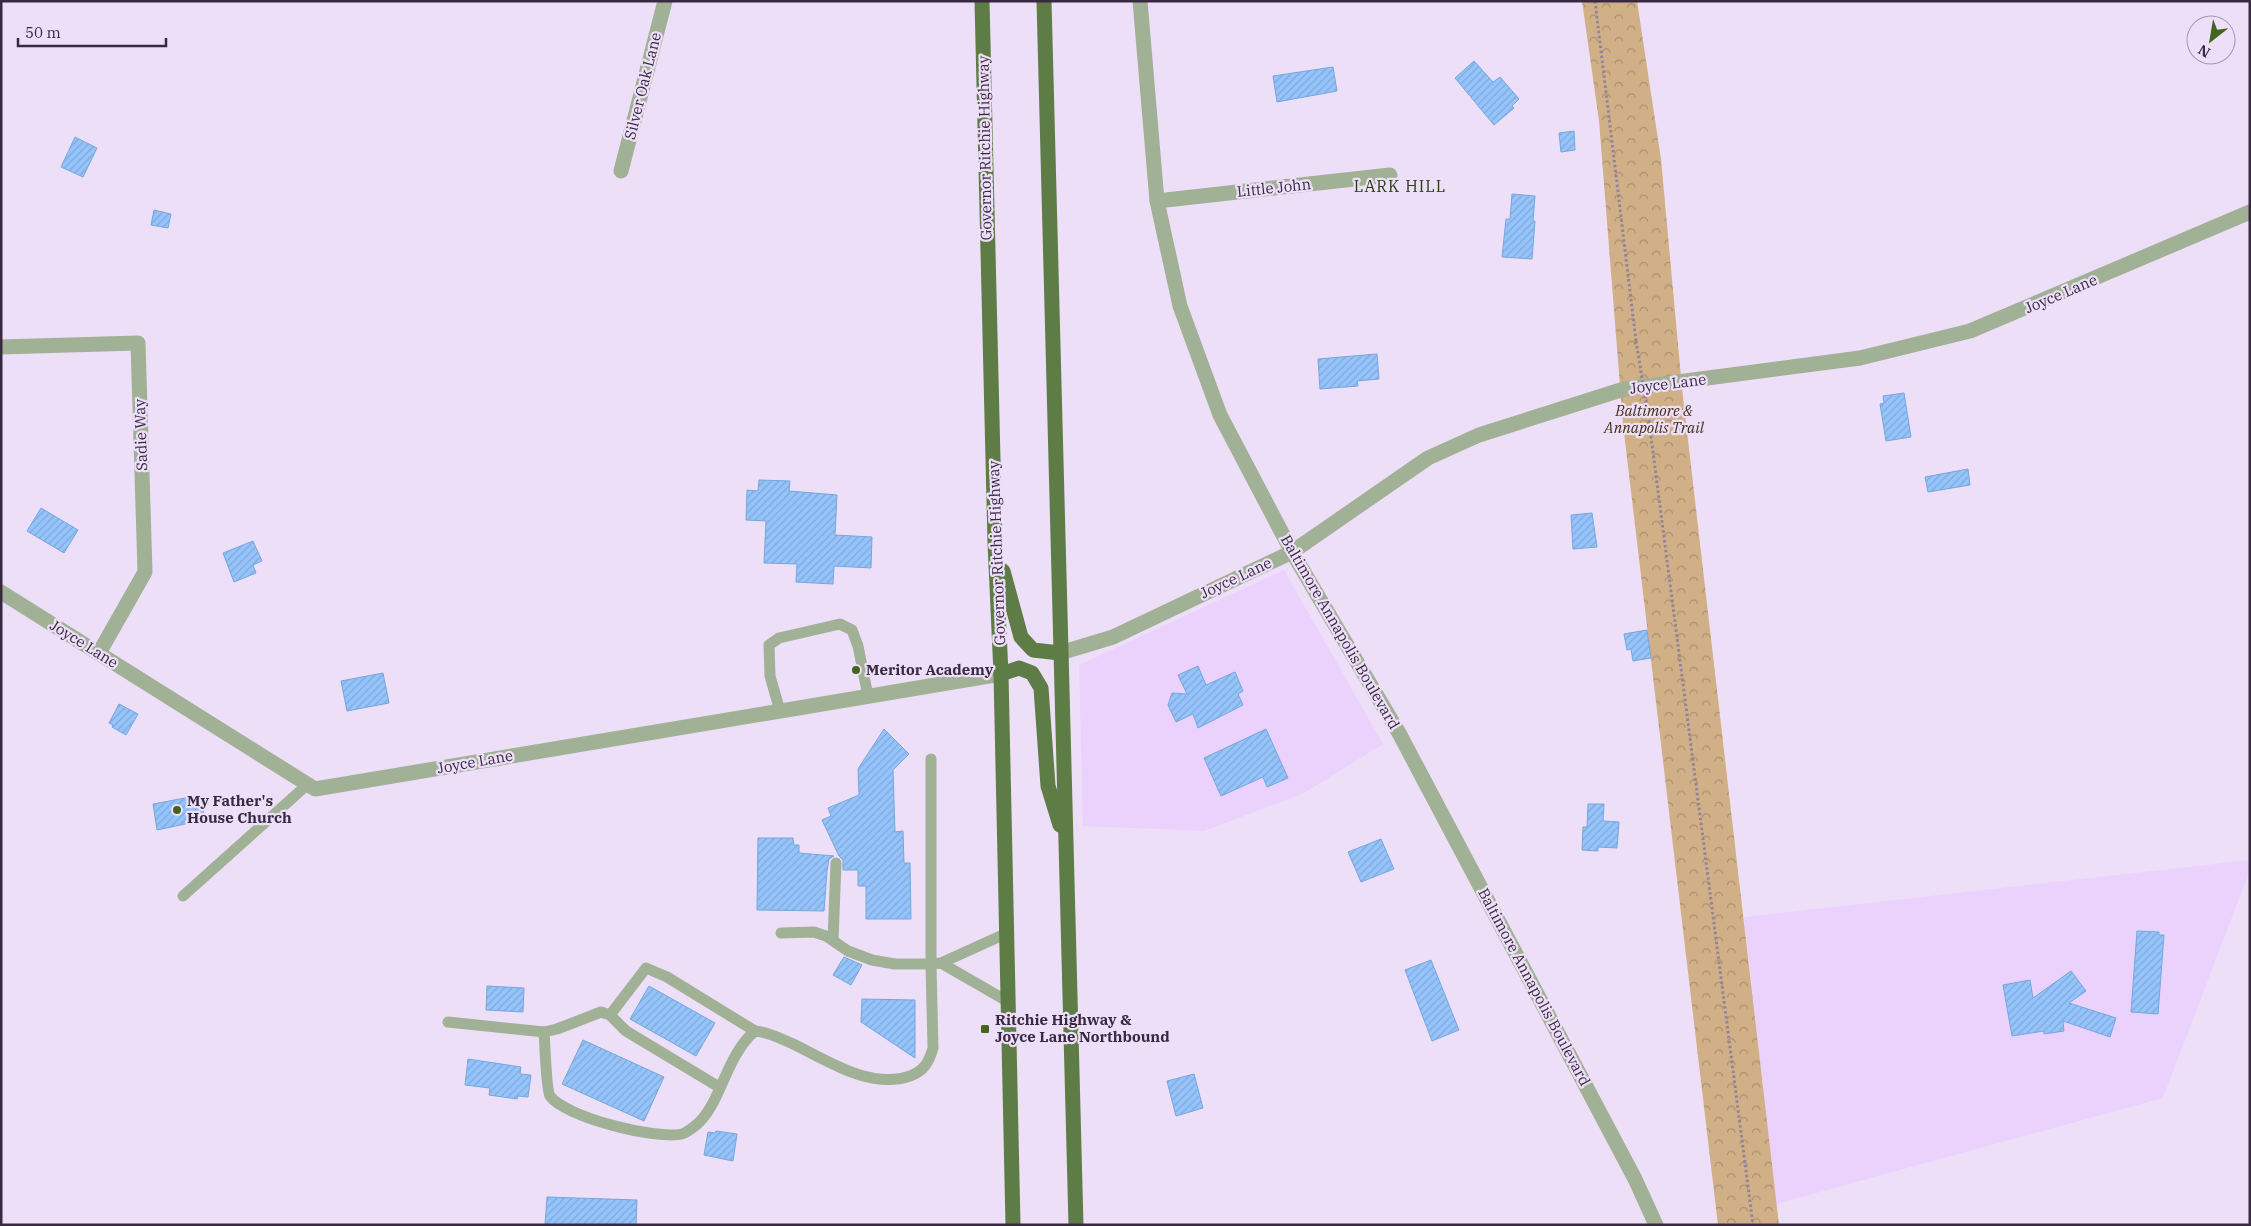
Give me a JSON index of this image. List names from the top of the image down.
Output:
{
  "streets": {
    "highway": ["Governor Ritchie Highway"],
    "street": [
      "Silver Oak Lane",
      "Little John",
      "Joyce Lane",
      "Sadie Way",
      "Baltimore Annapolis Boulevard"
    ]
  },
  "crossings": [
    ["Governor Ritchie Highway", "Joyce Lane"],
    ["Little John", "Baltimore Annapolis Boulevard"],
    ["Joyce Lane", "Sadie Way"],
    ["Joyce Lane", "Baltimore Annapolis Boulevard"]
  ],
  "districts": ["LARK HILL"],
  "parks": ["Baltimore & Annapolis Trail"],
  "places": {
    "other": ["Meritor Academy", "My Father's House Church"],
    "transit": ["Ritchie Highway & Joyce Lane Northbound"]
  },
  "scale_bar": "50 m",
  "north": "bottom left"
}
